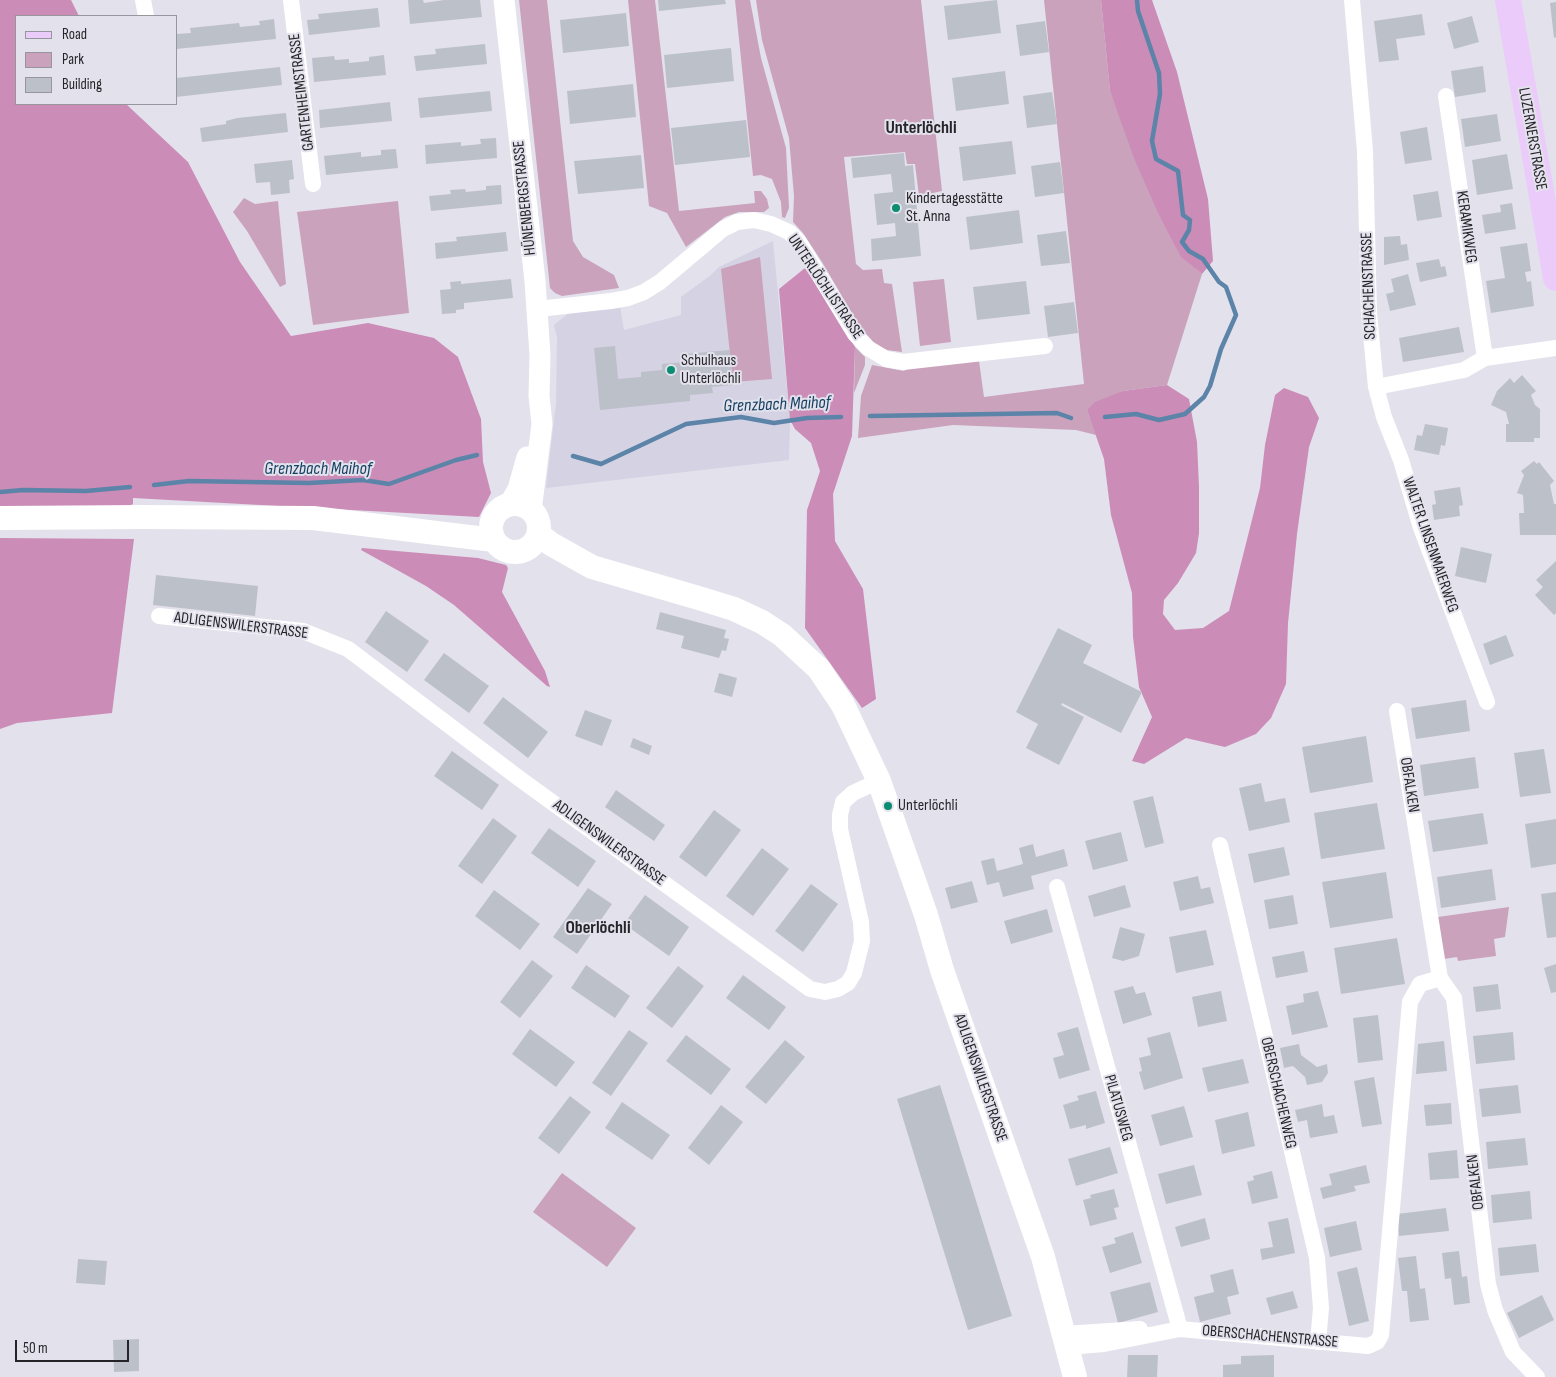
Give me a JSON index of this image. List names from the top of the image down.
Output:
{
  "streets": {
    "main road": ["LUZERNERSTRASSE", "ADLIGENSWILERSTRASSE"],
    "street": [
      "GARTENHEIMSTRASSE",
      "HÜNENBERGSTRASSE",
      "KERAMIKWEG",
      "SCHACHENSTRASSE",
      "UNTERLÖCHLISTRASSE",
      "WALTER LINSENMAIERWEG",
      "OBFALKEN",
      "OBERSCHACHENWEG",
      "PILATUSWEG",
      "OBERSCHACHENSTRASSE"
    ]
  },
  "crossings": [
    ["HÜNENBERGSTRASSE", "UNTERLÖCHLISTRASSE"],
    ["HÜNENBERGSTRASSE", "ADLIGENSWILERSTRASSE"],
    ["SCHACHENSTRASSE", "WALTER LINSENMAIERWEG"],
    ["ADLIGENSWILERSTRASSE", "OBERSCHACHENSTRASSE"],
    ["OBFALKEN", "OBERSCHACHENSTRASSE"],
    ["OBERSCHACHENWEG", "OBERSCHACHENSTRASSE"],
    ["PILATUSWEG", "OBERSCHACHENSTRASSE"]
  ],
  "districts": ["Unterlöchli", "Oberlöchli"],
  "water": ["Grenzbach Maihof"],
  "places": ["Kindertagesstätte St. Anna", "Schulhaus Unterlöchli", "Unterlöchli"],
  "legend": ["Road", "Park", "Building"],
  "scale_bar": "50 m"
}
